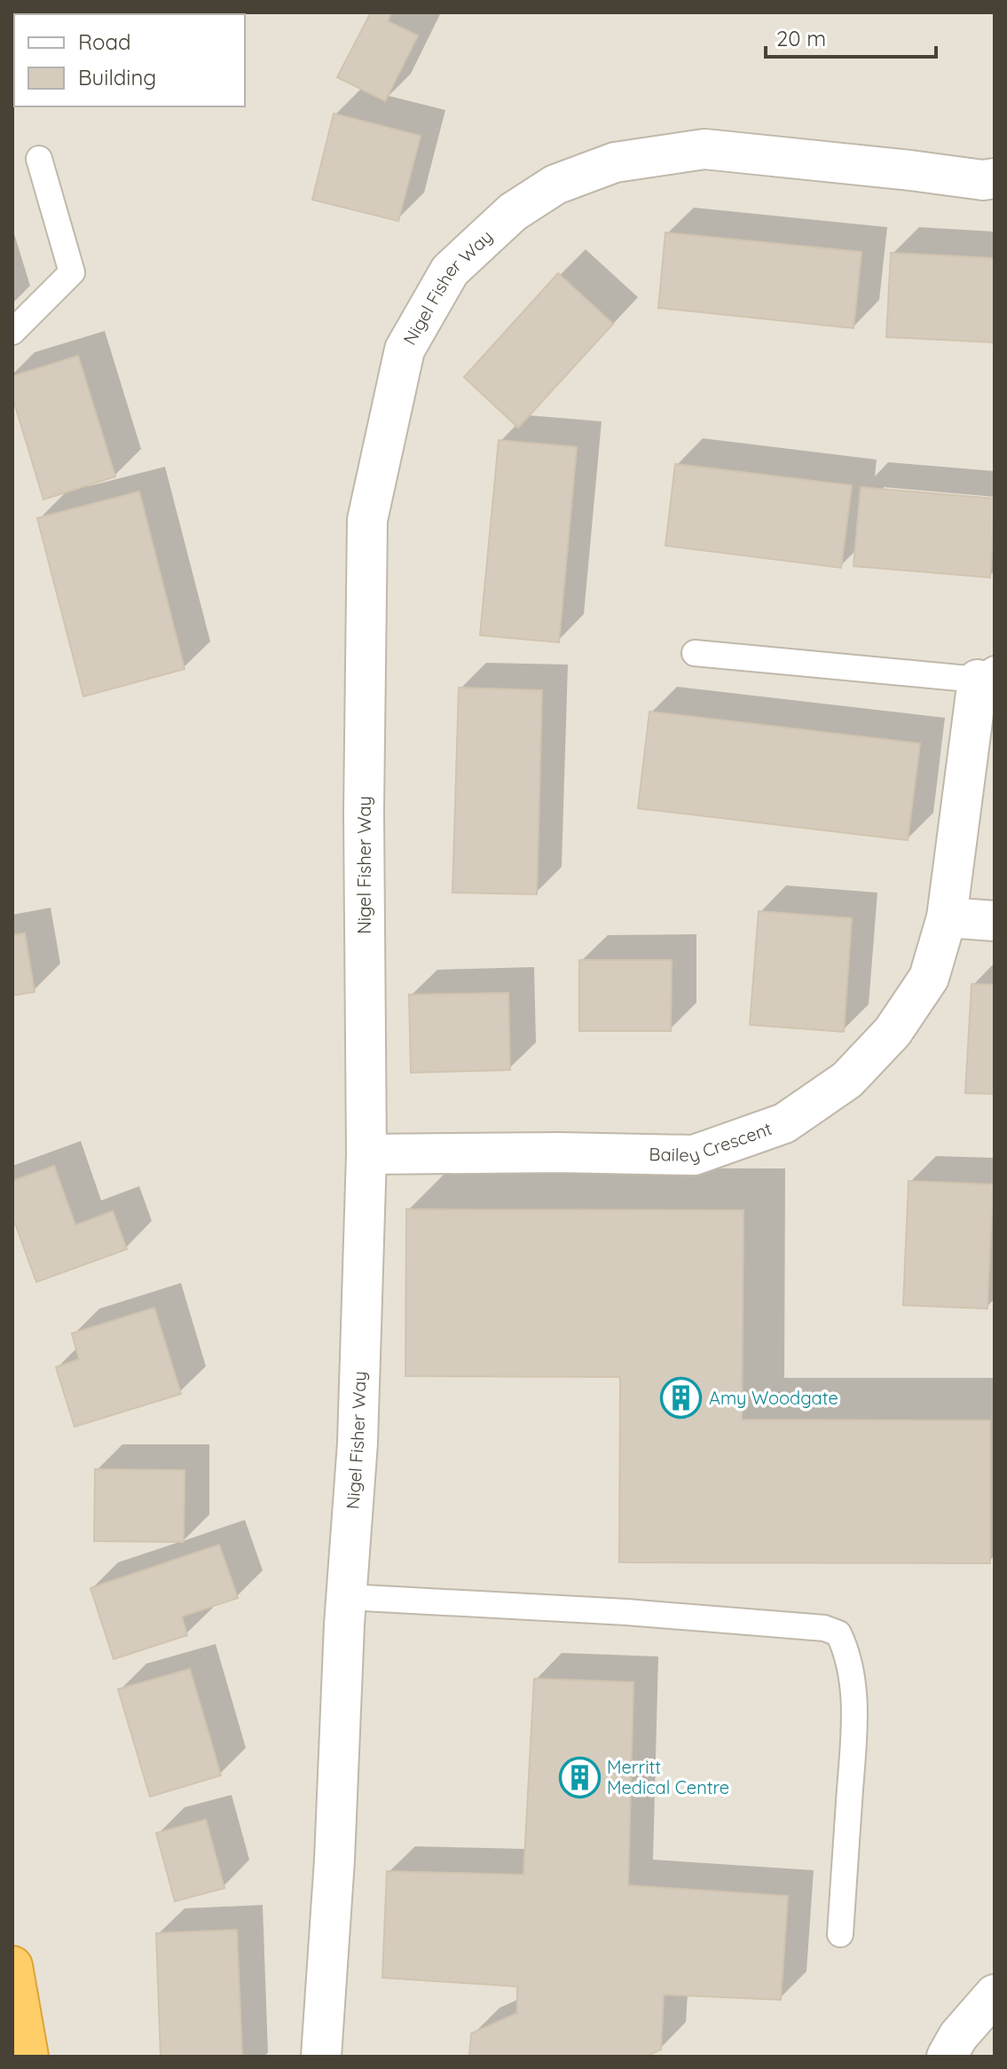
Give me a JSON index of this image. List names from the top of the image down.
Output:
{
  "streets": {
    "street": ["Nigel Fisher Way", "Bailey Crescent"]
  },
  "crossings": [
    ["Nigel Fisher Way", "Bailey Crescent"]
  ],
  "places": {
    "building": ["Amy Woodgate", "Merritt Medical Centre"]
  },
  "legend": ["Road", "Building"],
  "scale_bar": "20 m"
}
